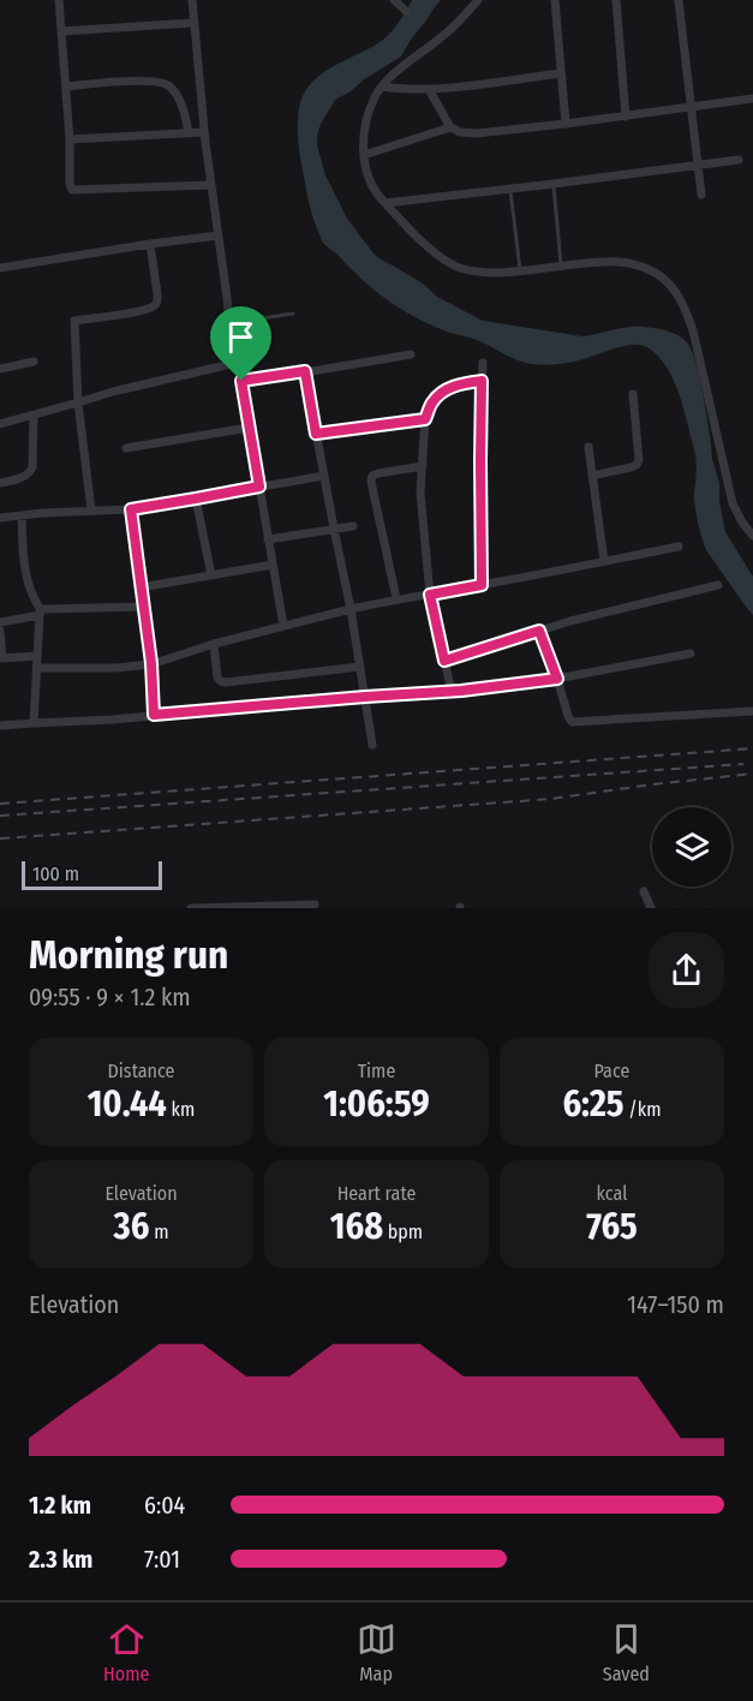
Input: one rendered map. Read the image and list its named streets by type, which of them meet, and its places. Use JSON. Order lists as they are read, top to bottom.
{
  "scale_bar": "100 m",
  "page": {
    "scale": "100 m",
    "heading": ["Morning run", "09:55 · 9 × 1.2 km"],
    "stats": [
      ["Distance", "10.44 km"],
      ["Time", "1:06:59"],
      ["Pace", "6:25 /km"],
      ["Elevation", "36 m"],
      ["Heart rate", "168 bpm"],
      ["kcal", "765"]
    ],
    "chart": ["Elevation", "147–150 m"],
    "list": [
      {
        "name": "1.2 km",
        "note": "6:04"
      },
      {
        "name": "2.3 km",
        "note": "7:01"
      }
    ],
    "tabs": ["Home", "Map", "Saved"]
  }
}
